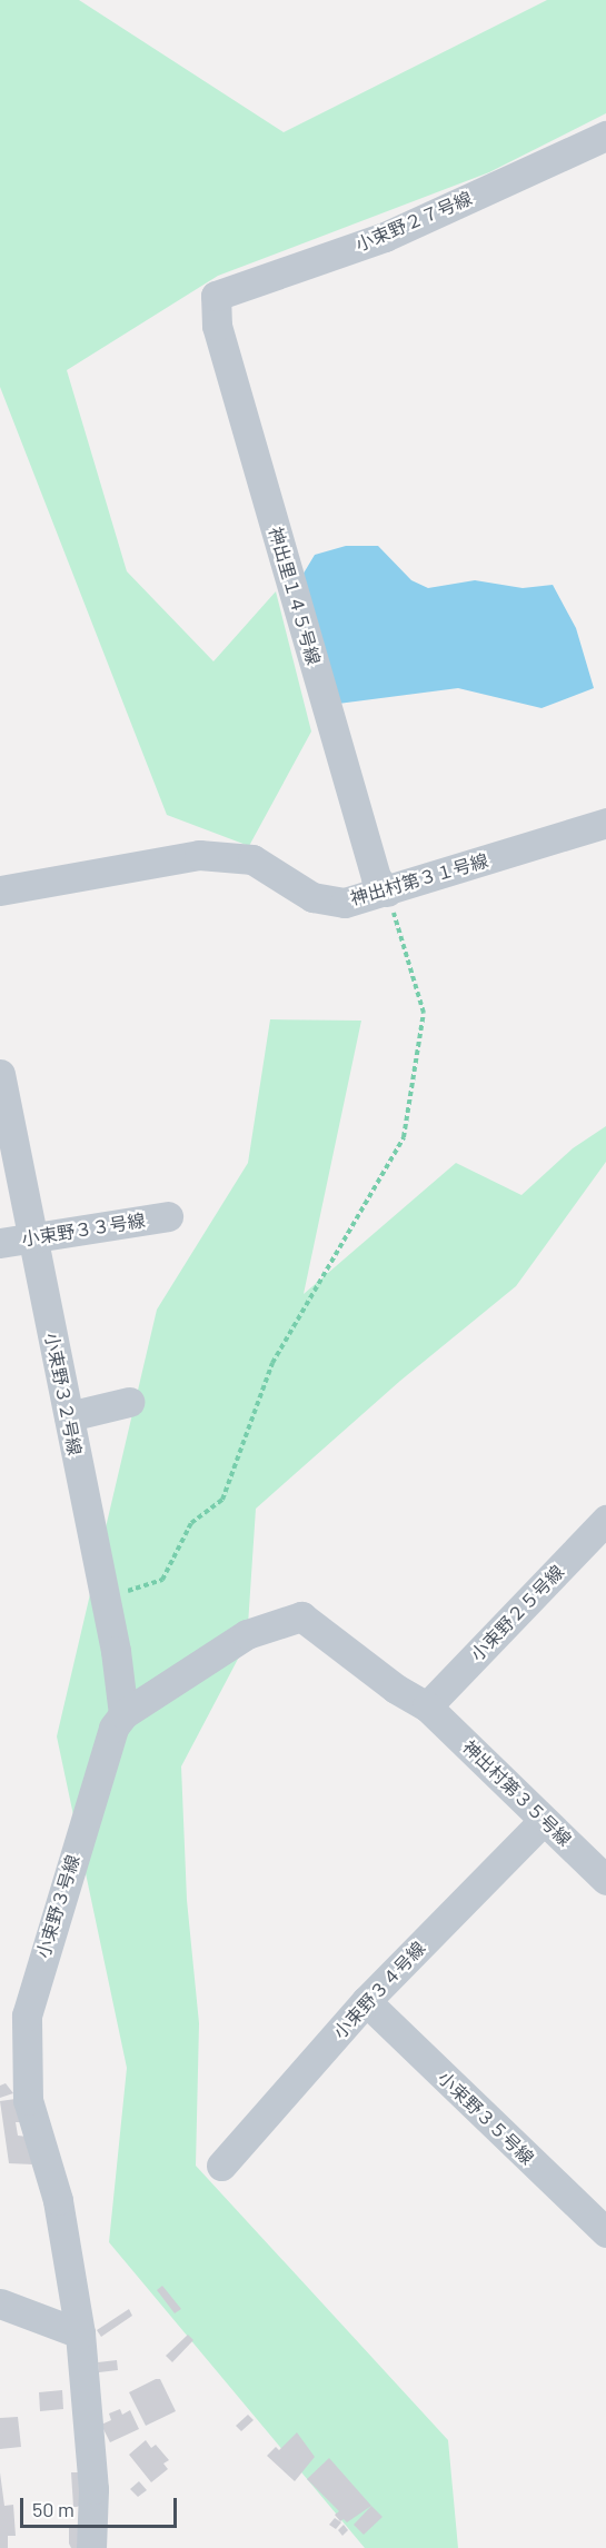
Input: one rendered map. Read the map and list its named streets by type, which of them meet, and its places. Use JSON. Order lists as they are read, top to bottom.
{
  "streets": {
    "street": [
      "小束野２７号線",
      "神出里１４５号線",
      "神出村第３１号線",
      "小束野３３号線",
      "小束野３２号線",
      "小束野２５号線",
      "神出村第３５号線",
      "小束野３号線",
      "小束野３４号線",
      "小束野３５号線"
    ]
  },
  "crossings": [
    ["小束野２７号線", "神出里１４５号線"],
    ["神出里１４５号線", "神出村第３１号線"],
    ["小束野３３号線", "小束野３２号線"],
    ["小束野３２号線", "小束野３号線"],
    ["小束野２５号線", "神出村第３５号線"],
    ["神出村第３５号線", "小束野３４号線"],
    ["小束野３４号線", "小束野３５号線"]
  ],
  "scale_bar": "50 m"
}
